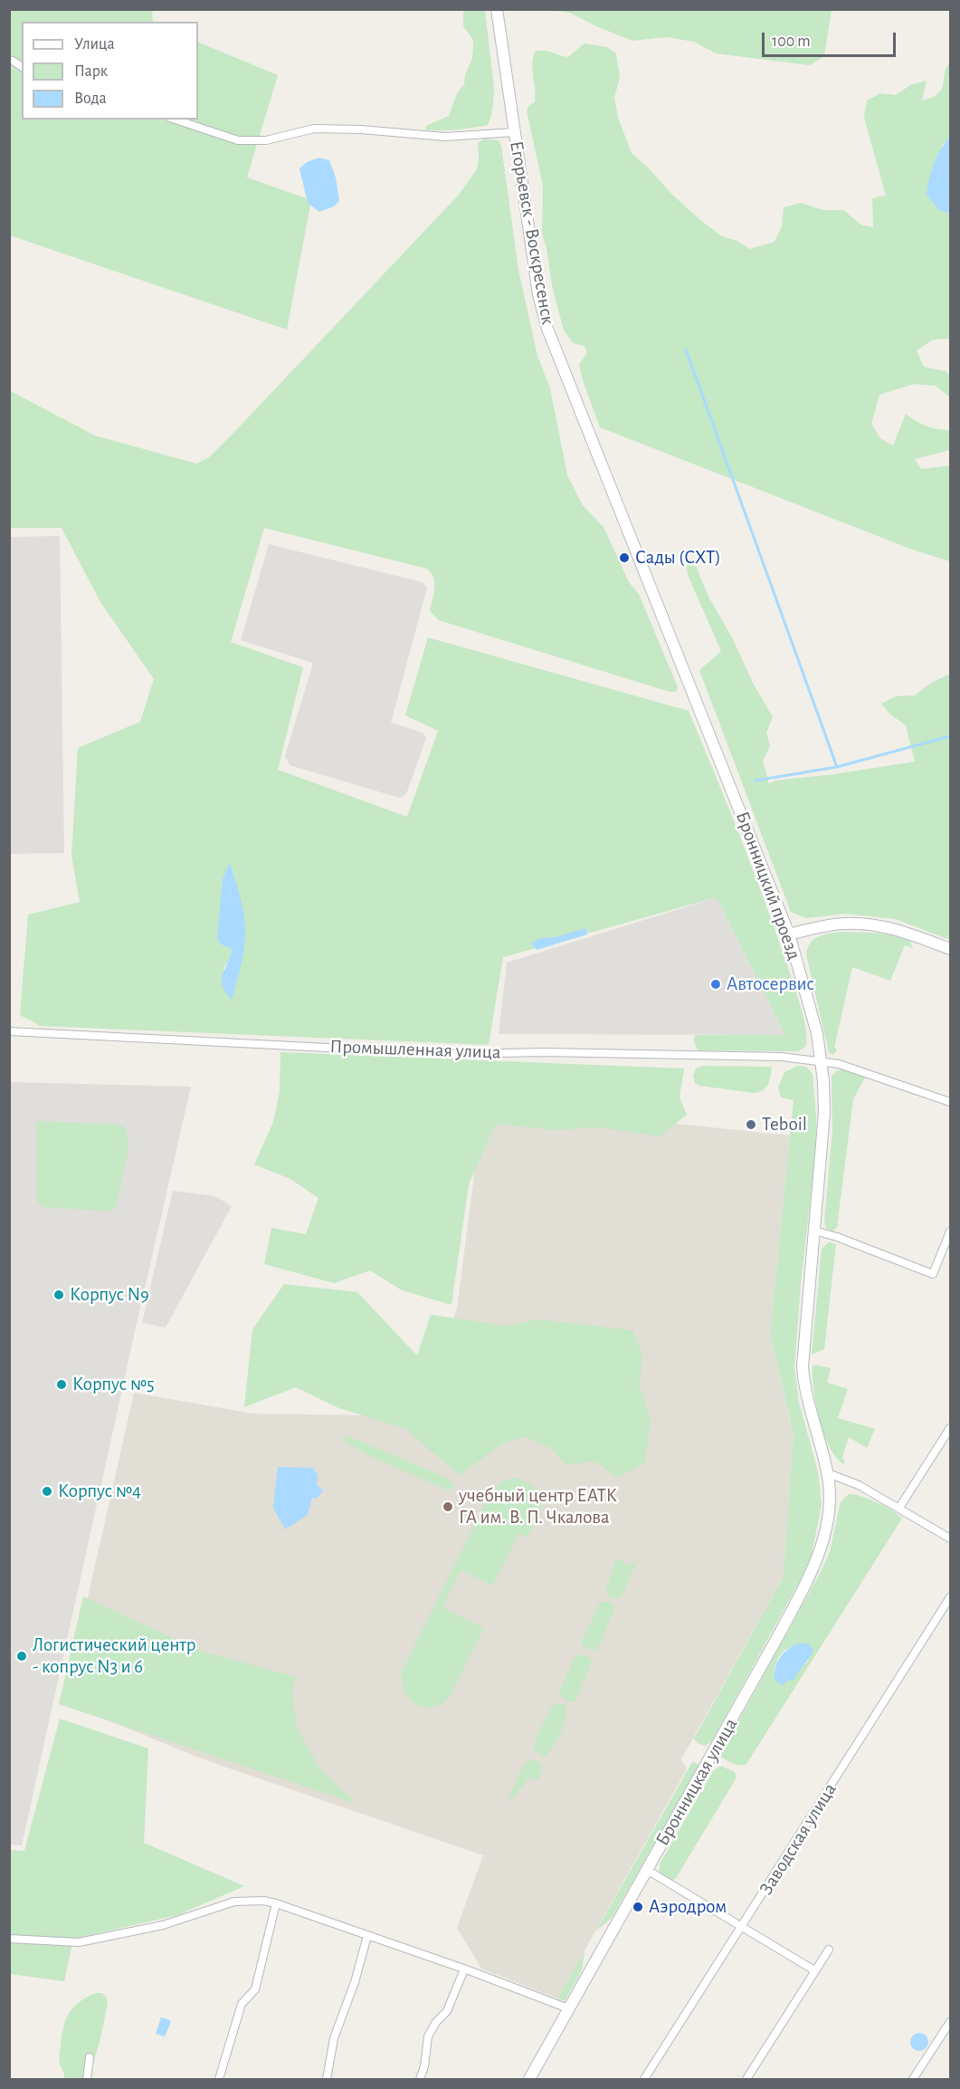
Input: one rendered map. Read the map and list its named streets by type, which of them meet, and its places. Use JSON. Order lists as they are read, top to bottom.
{
  "streets": {
    "main road": ["Егорьевск - Воскресенск", "Бронницкий проезд", "Бронницкая улица"],
    "street": ["Промышленная улица", "Заводская улица"]
  },
  "crossings": [
    ["Егорьевск - Воскресенск", "Бронницкий проезд"],
    ["Бронницкий проезд", "Промышленная улица"],
    ["Бронницкий проезд", "Бронницкая улица"]
  ],
  "places": [
    "Сады (СХТ)",
    "Автосервис",
    "Teboil",
    "Корпус N9",
    "Корпус №5",
    "Корпус №4",
    "учебный центр ЕАТК ГА им. В. П. Чкалова",
    "Логистический центр - копрус N3 и 6",
    "Аэродром"
  ],
  "legend": ["Улица", "Парк", "Вода"],
  "scale_bar": "100 m"
}
